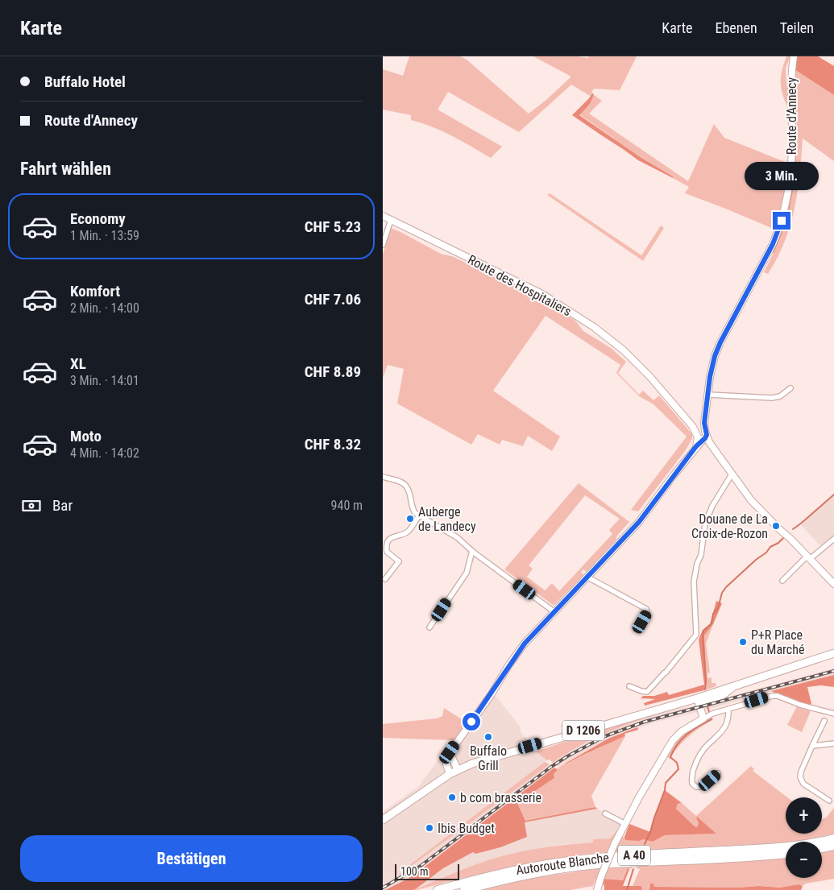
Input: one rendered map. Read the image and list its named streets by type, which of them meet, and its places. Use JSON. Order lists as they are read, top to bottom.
{
  "streets": {
    "highway": ["A 40", "Autoroute Blanche"],
    "main road": ["D 1206"],
    "street": ["Route d'Annecy", "Route des Hospitaliers"]
  },
  "crossings": [
    ["Route d'Annecy", "Route des Hospitaliers"]
  ],
  "places": [
    "Auberge de Landecy",
    "Douane de La Croix-de-Rozon",
    "P+R Place du Marché",
    "Buffalo Grill",
    "b com brasserie",
    "Ibis Budget"
  ],
  "scale_bar": "100 m",
  "page": {
    "header": "Karte",
    "nav": ["Karte", "Ebenen", "Teilen"],
    "banner": ["Buffalo Hotel", "Route d'Annecy"],
    "heading": "Fahrt wählen",
    "bubble": "3 Min.",
    "list": [
      {
        "name": "Economy",
        "note": "1 Min. · 13:59",
        "value": "CHF 5.23"
      },
      {
        "name": "Komfort",
        "note": "2 Min. · 14:00",
        "value": "CHF 7.06"
      },
      {
        "name": "XL",
        "note": "3 Min. · 14:01",
        "value": "CHF 8.89"
      },
      {
        "name": "Moto",
        "note": "4 Min. · 14:02",
        "value": "CHF 8.32"
      }
    ],
    "pay": ["Bar", "940 m"],
    "map_buttons": ["+", "−"],
    "buttons": "Bestätigen",
    "scale": "100 m"
  }
}
